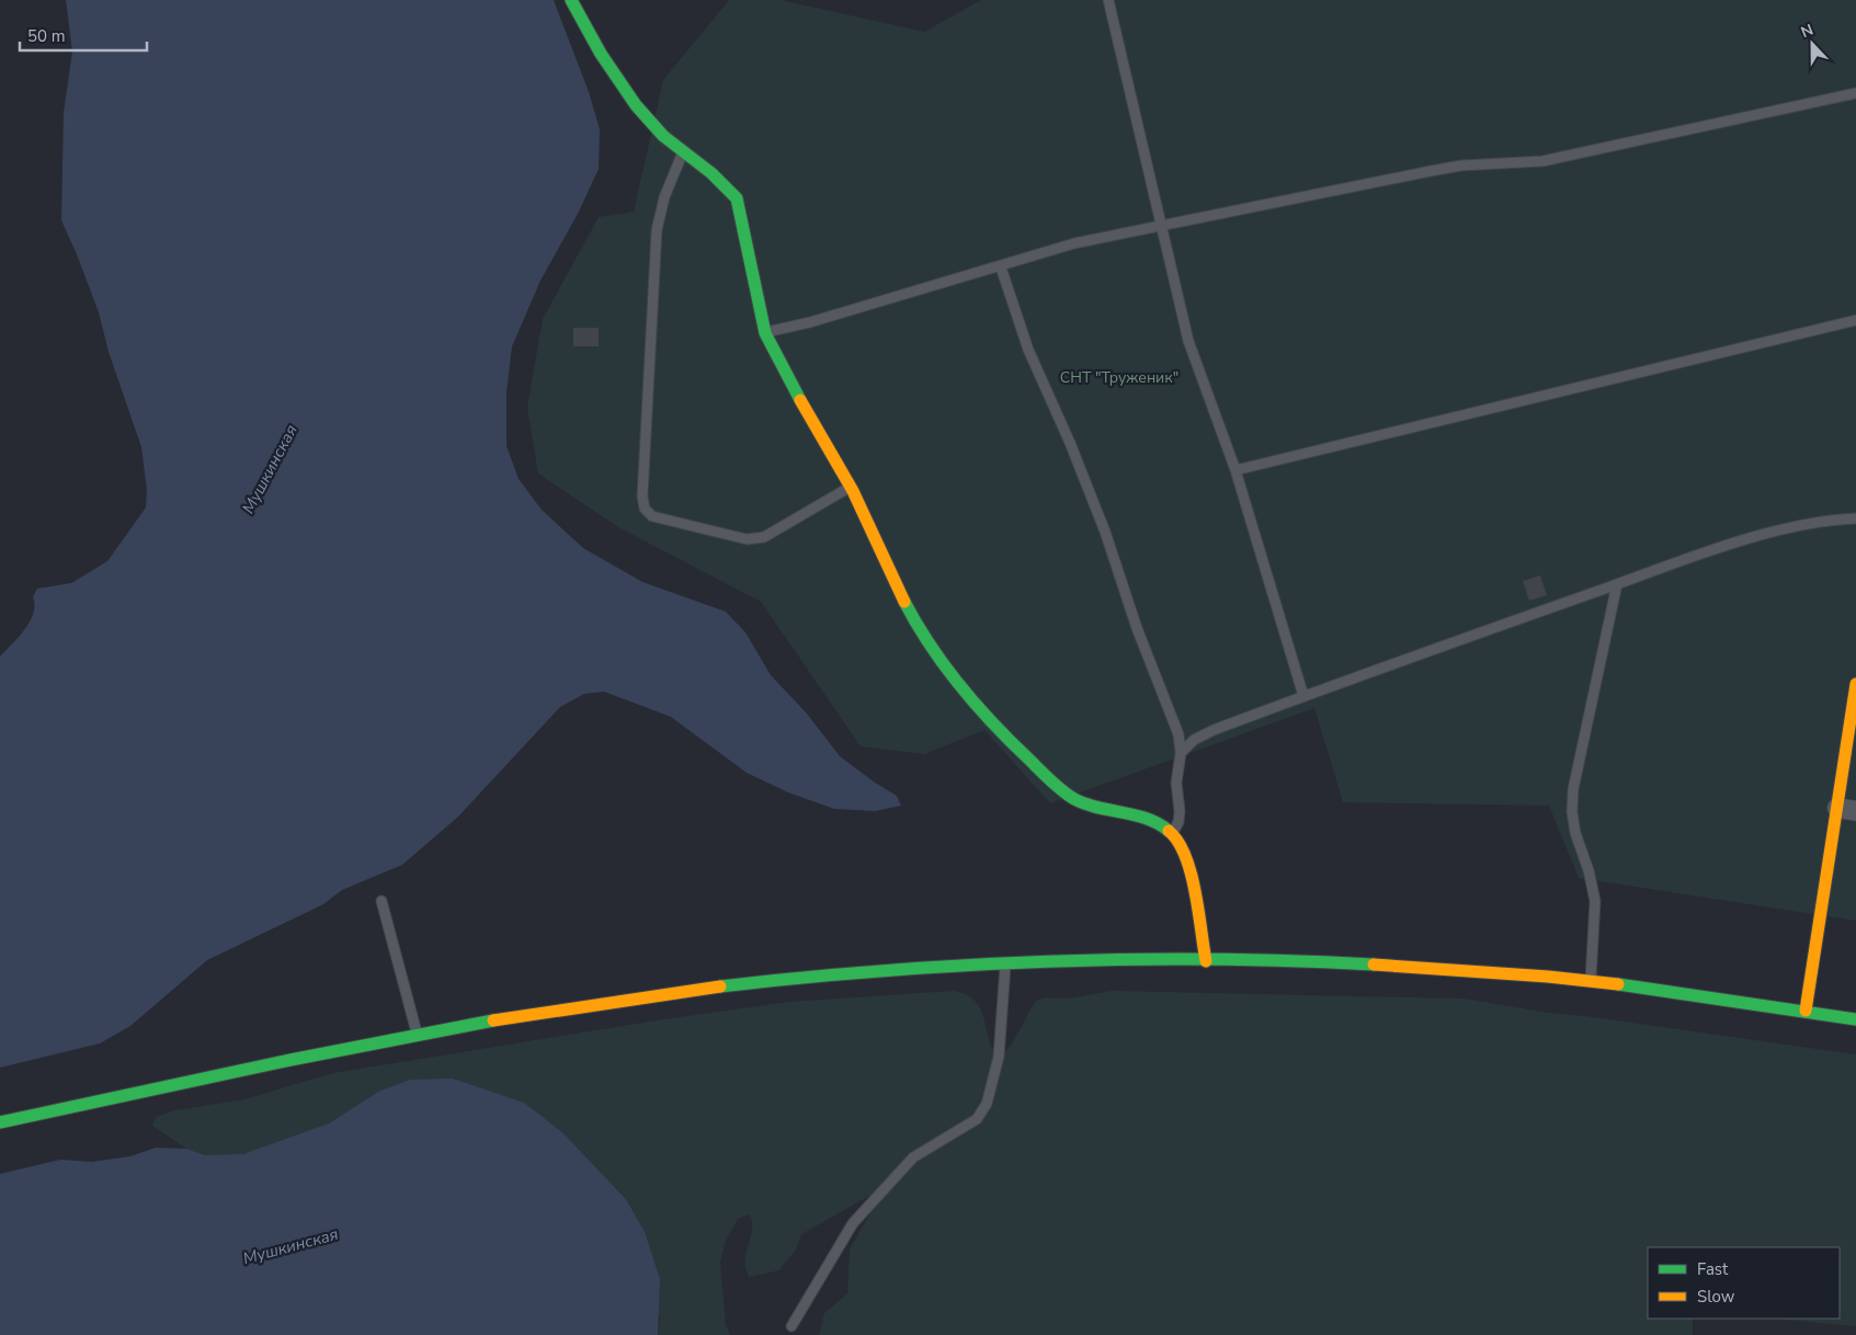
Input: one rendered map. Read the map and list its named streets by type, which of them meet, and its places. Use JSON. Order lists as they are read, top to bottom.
{
  "water": ["Мушкинская"],
  "parks": ["СНТ \"Труженик\""],
  "legend": ["Fast", "Slow"],
  "scale_bar": "50 m",
  "north": "top"
}
